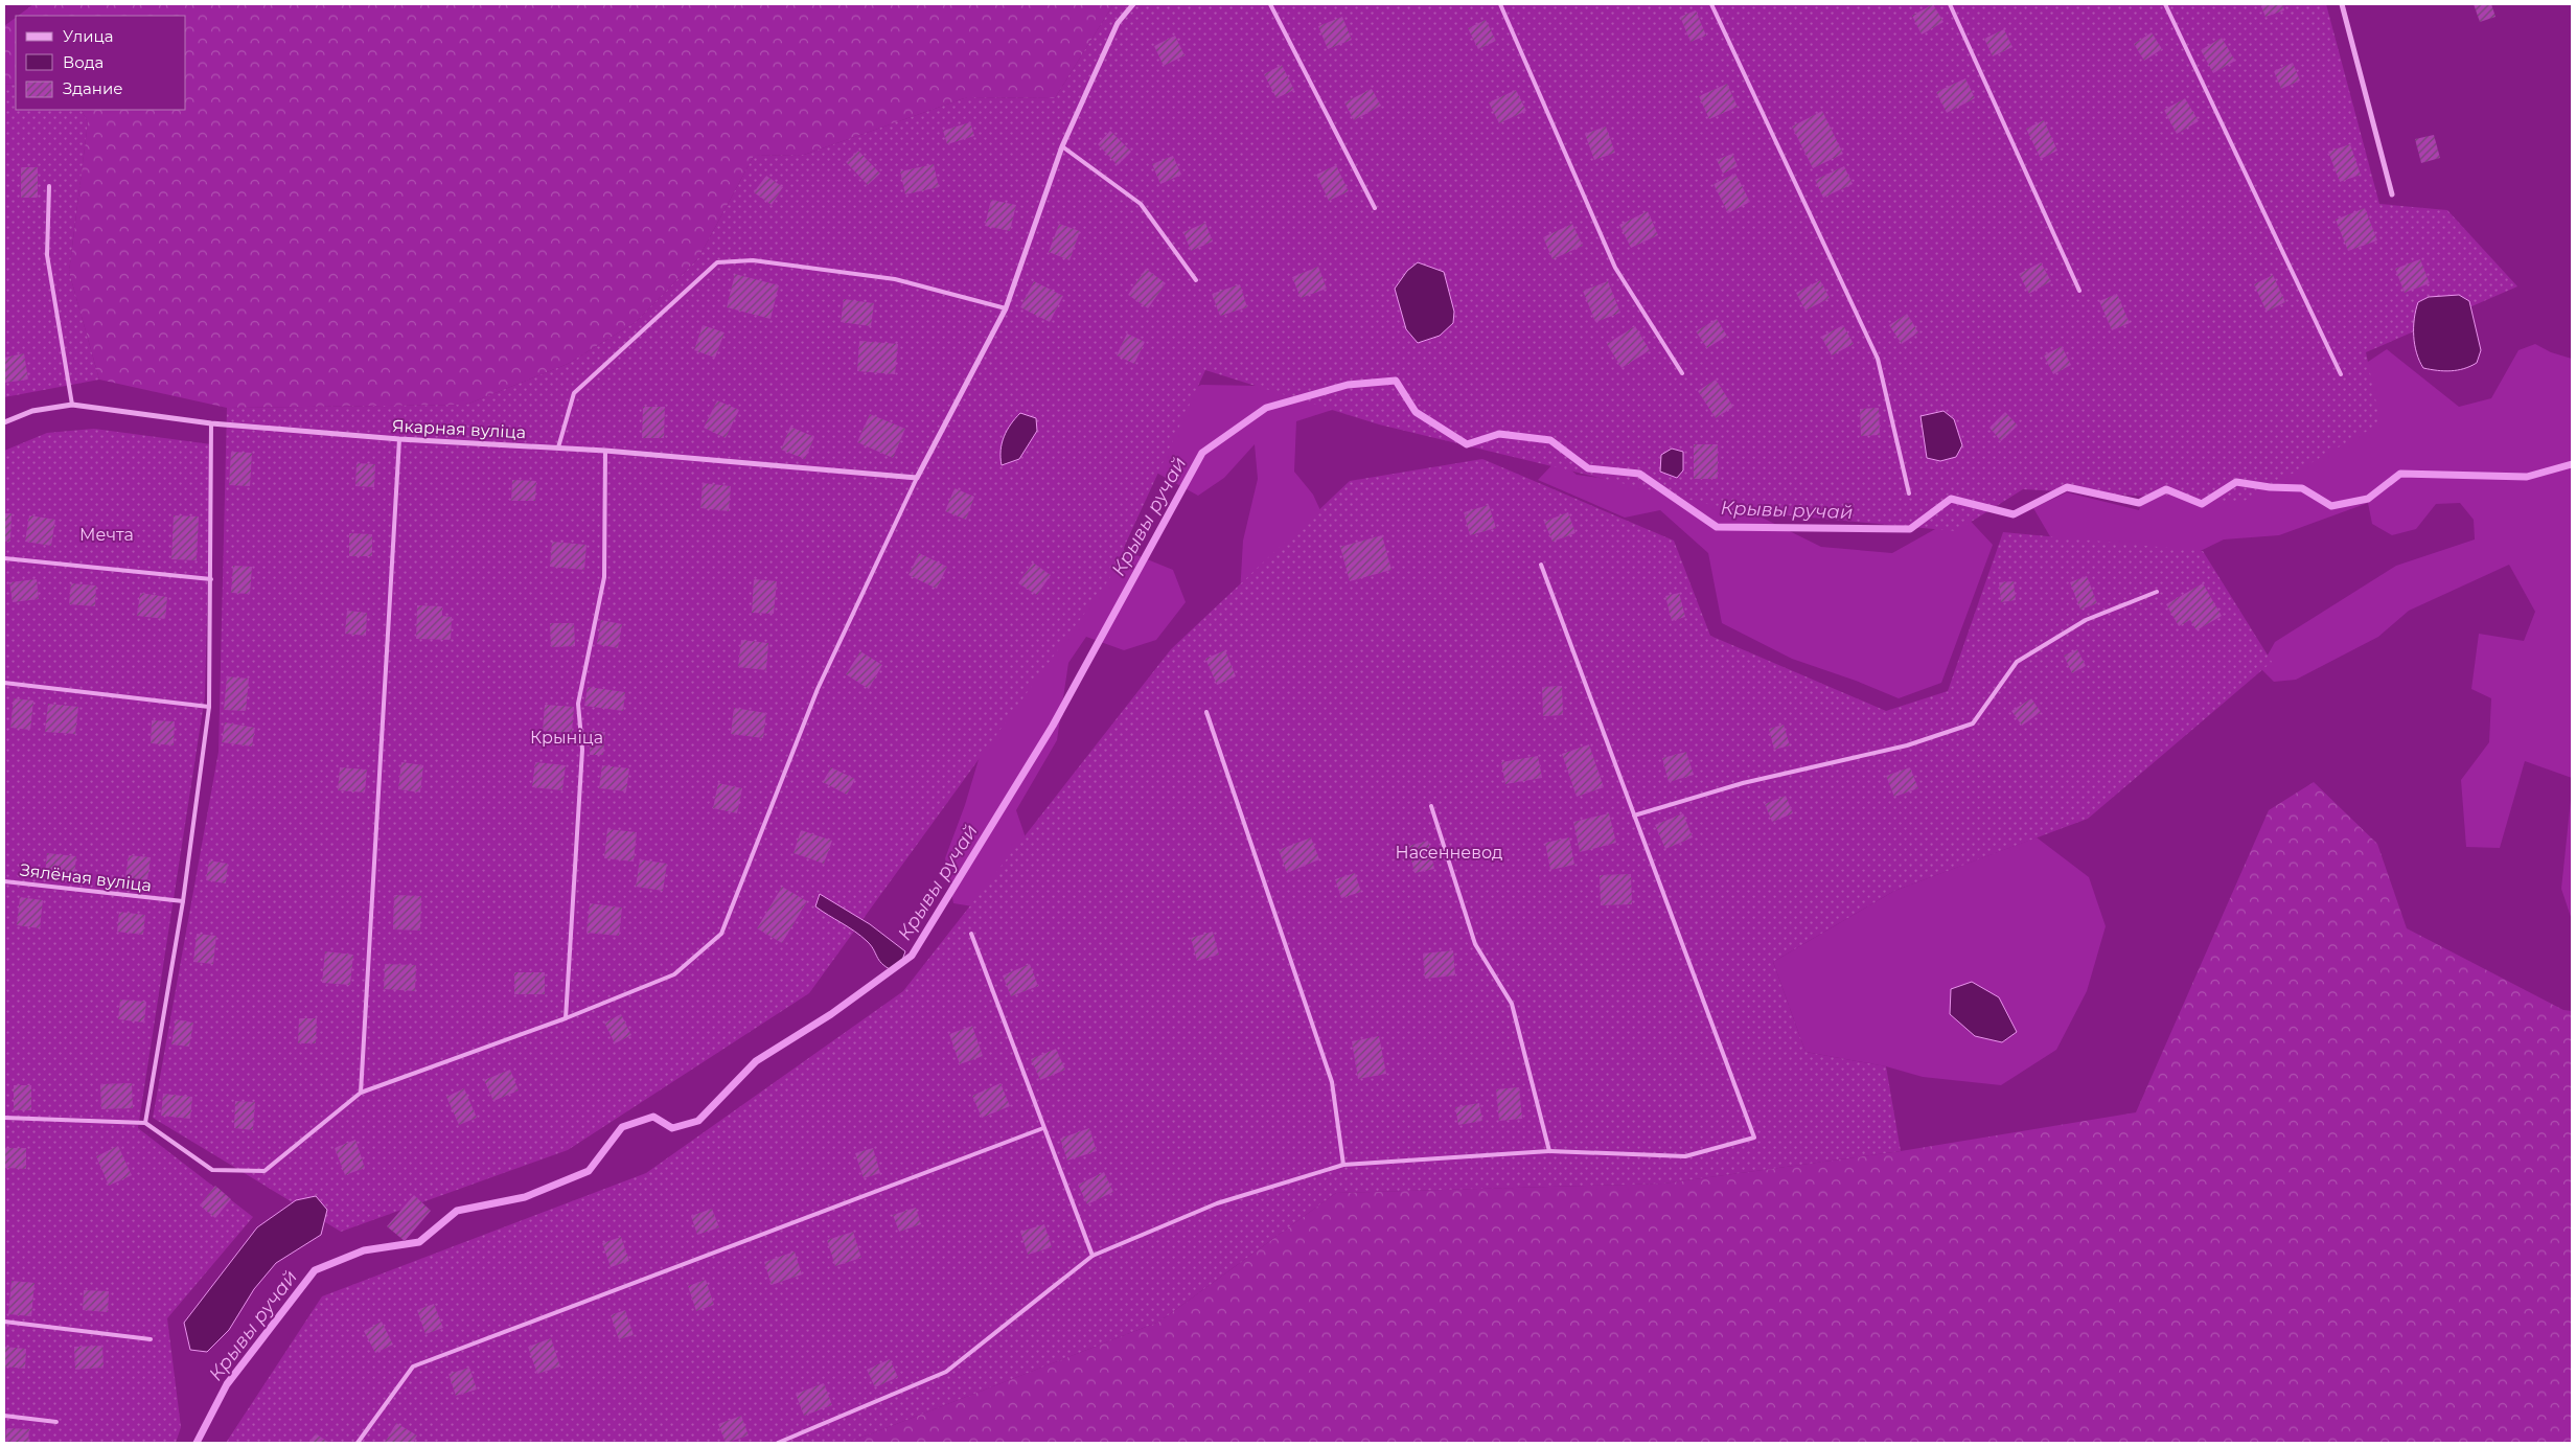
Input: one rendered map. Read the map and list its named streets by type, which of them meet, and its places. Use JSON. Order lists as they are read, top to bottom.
{
  "streets": {
    "street": ["Якарная вуліца"],
    "lane": ["Зялёная вуліца"]
  },
  "water": ["Крывы ручай"],
  "parks": ["Мечта", "Крыніца", "Насенневод"],
  "legend": ["Улица", "Вода", "Здание"]
}
